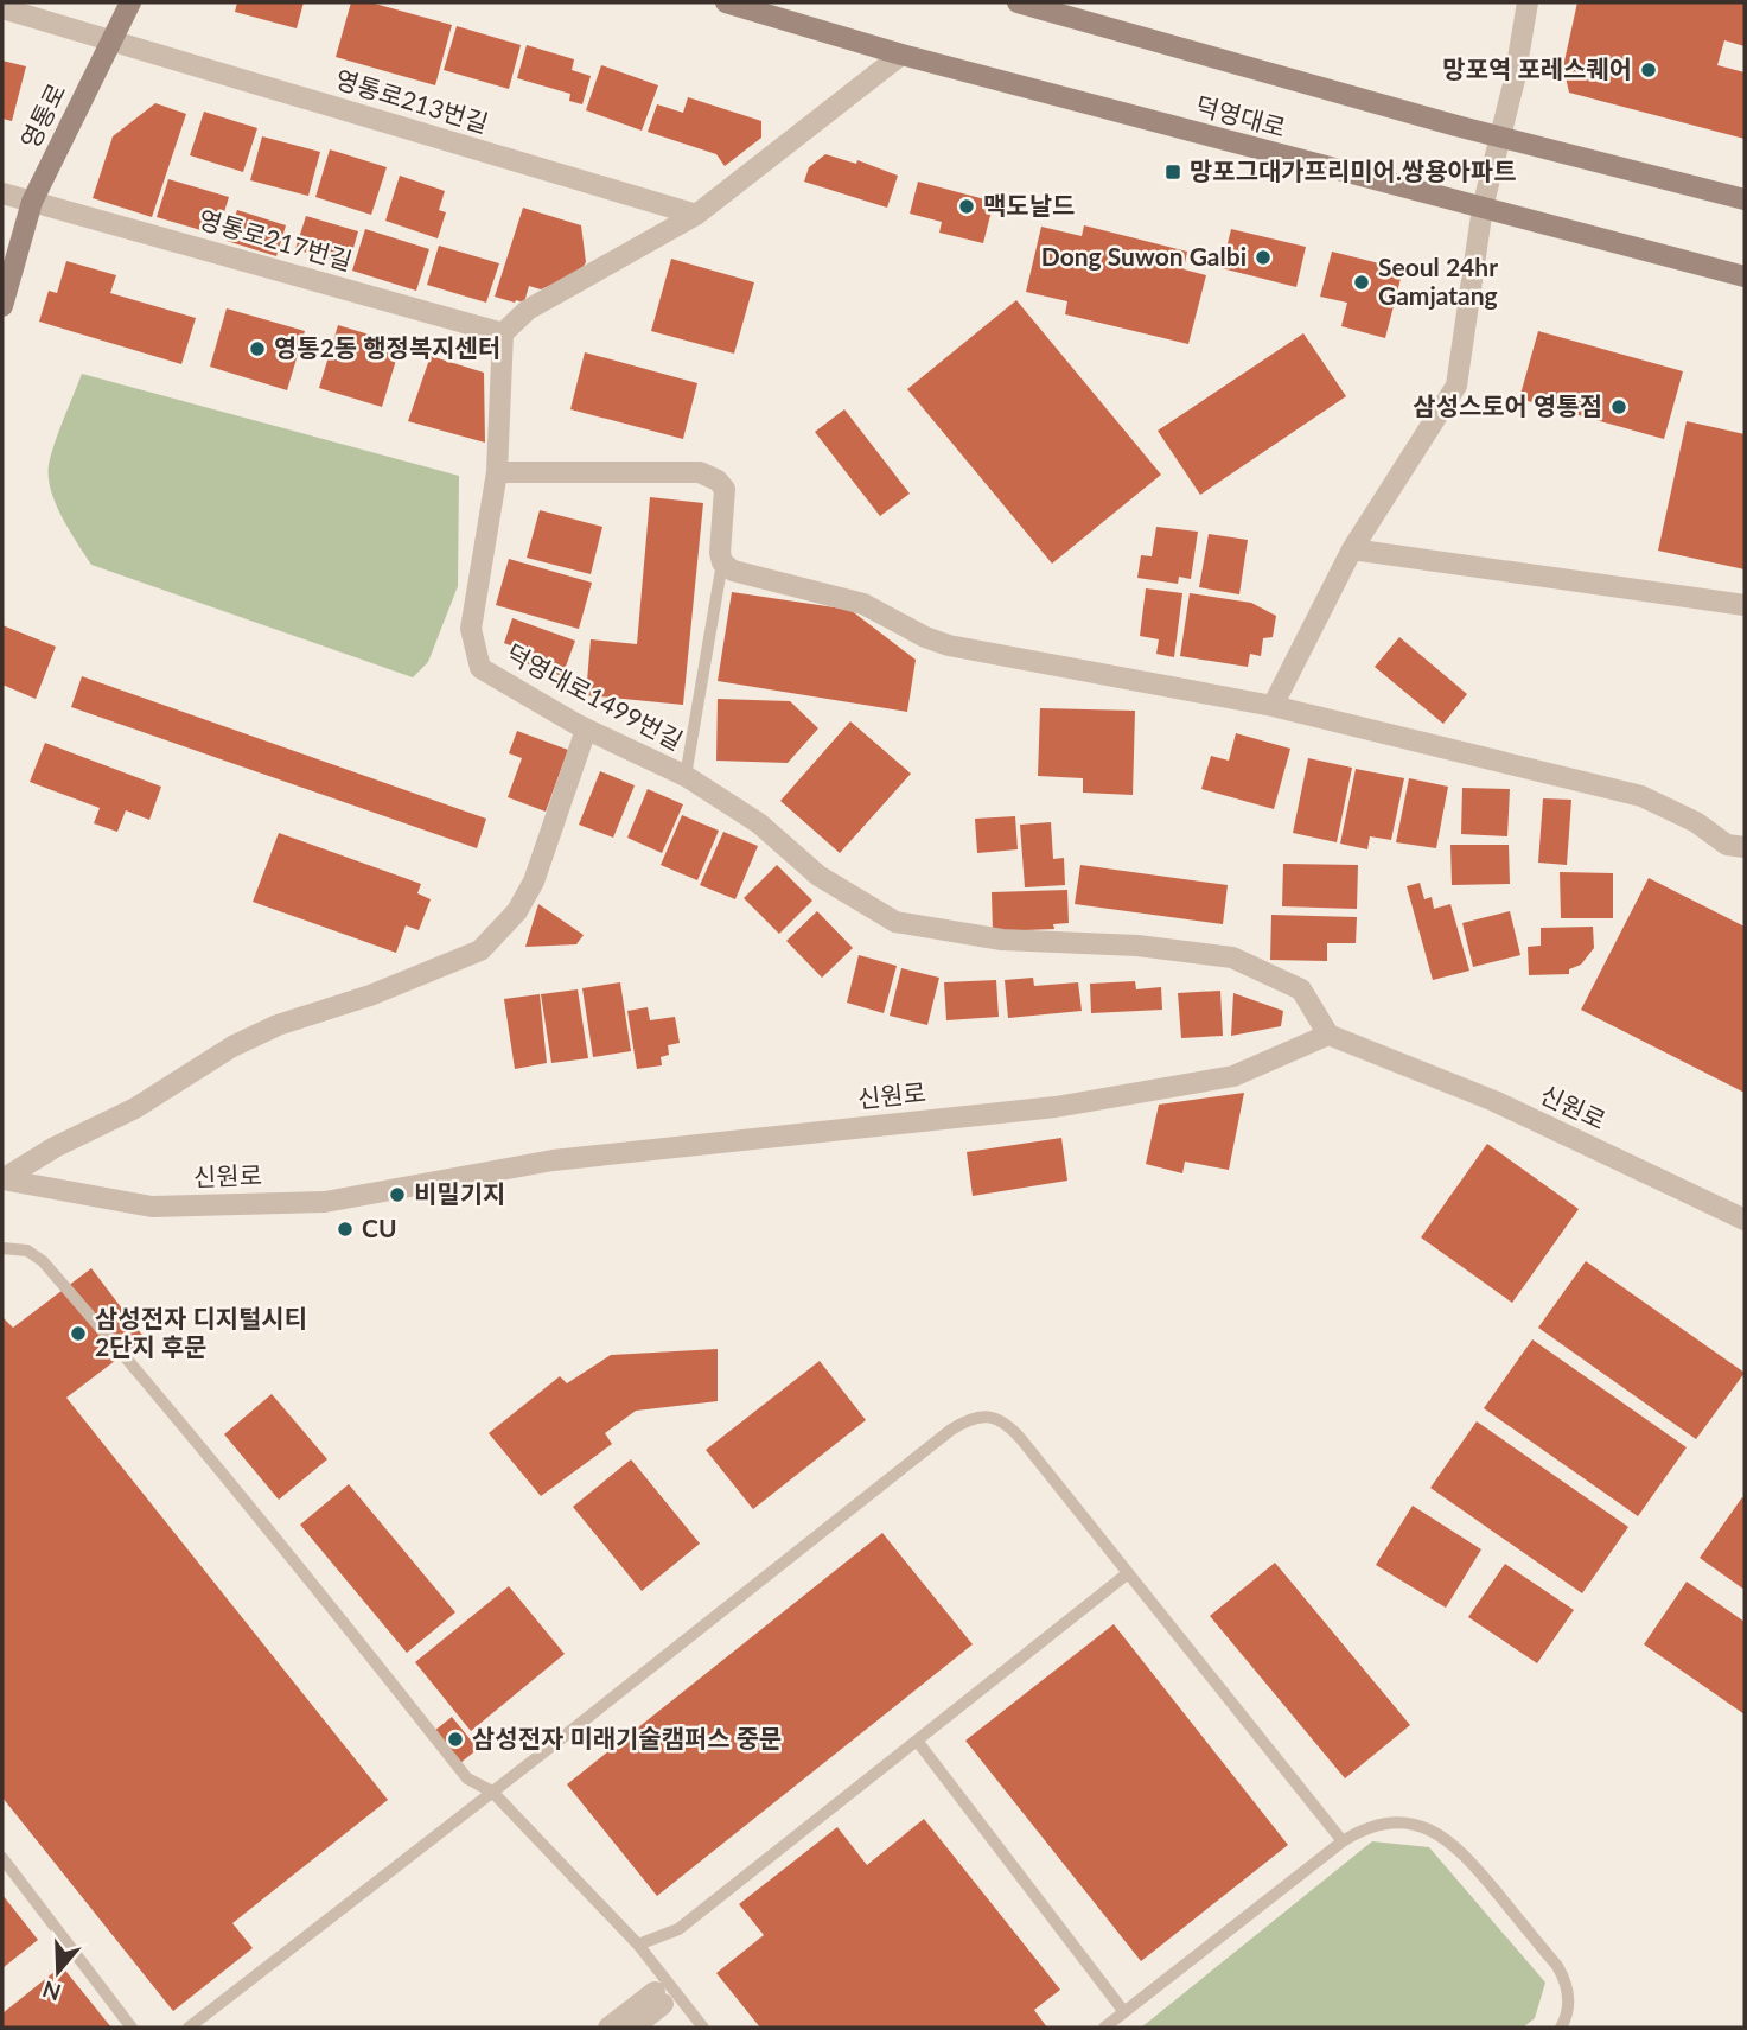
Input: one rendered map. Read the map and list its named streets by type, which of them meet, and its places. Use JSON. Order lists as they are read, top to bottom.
{
  "streets": {
    "street": [
      "영통로213번길",
      "영통로",
      "덕영대로",
      "영통로217번길",
      "덕영대로1499번길",
      "신원로"
    ]
  },
  "crossings": [
    ["영통로213번길", "영통로"],
    ["영통로", "영통로217번길"],
    ["영통로217번길", "덕영대로1499번길"],
    ["덕영대로1499번길", "신원로"]
  ],
  "places": {
    "other": [
      "망포역 포레스퀘어",
      "맥도날드",
      "Dong Suwon Galbi",
      "Seoul 24hr Gamjatang",
      "영통2동 행정복지센터",
      "삼성스토어 영통점",
      "비밀기지",
      "CU",
      "삼성전자 디지털시티 2단지 후문",
      "삼성전자 미래기술캠퍼스 중문"
    ],
    "transit": ["망포그대가프리미어.쌍용아파트"]
  },
  "north": "bottom"
}
